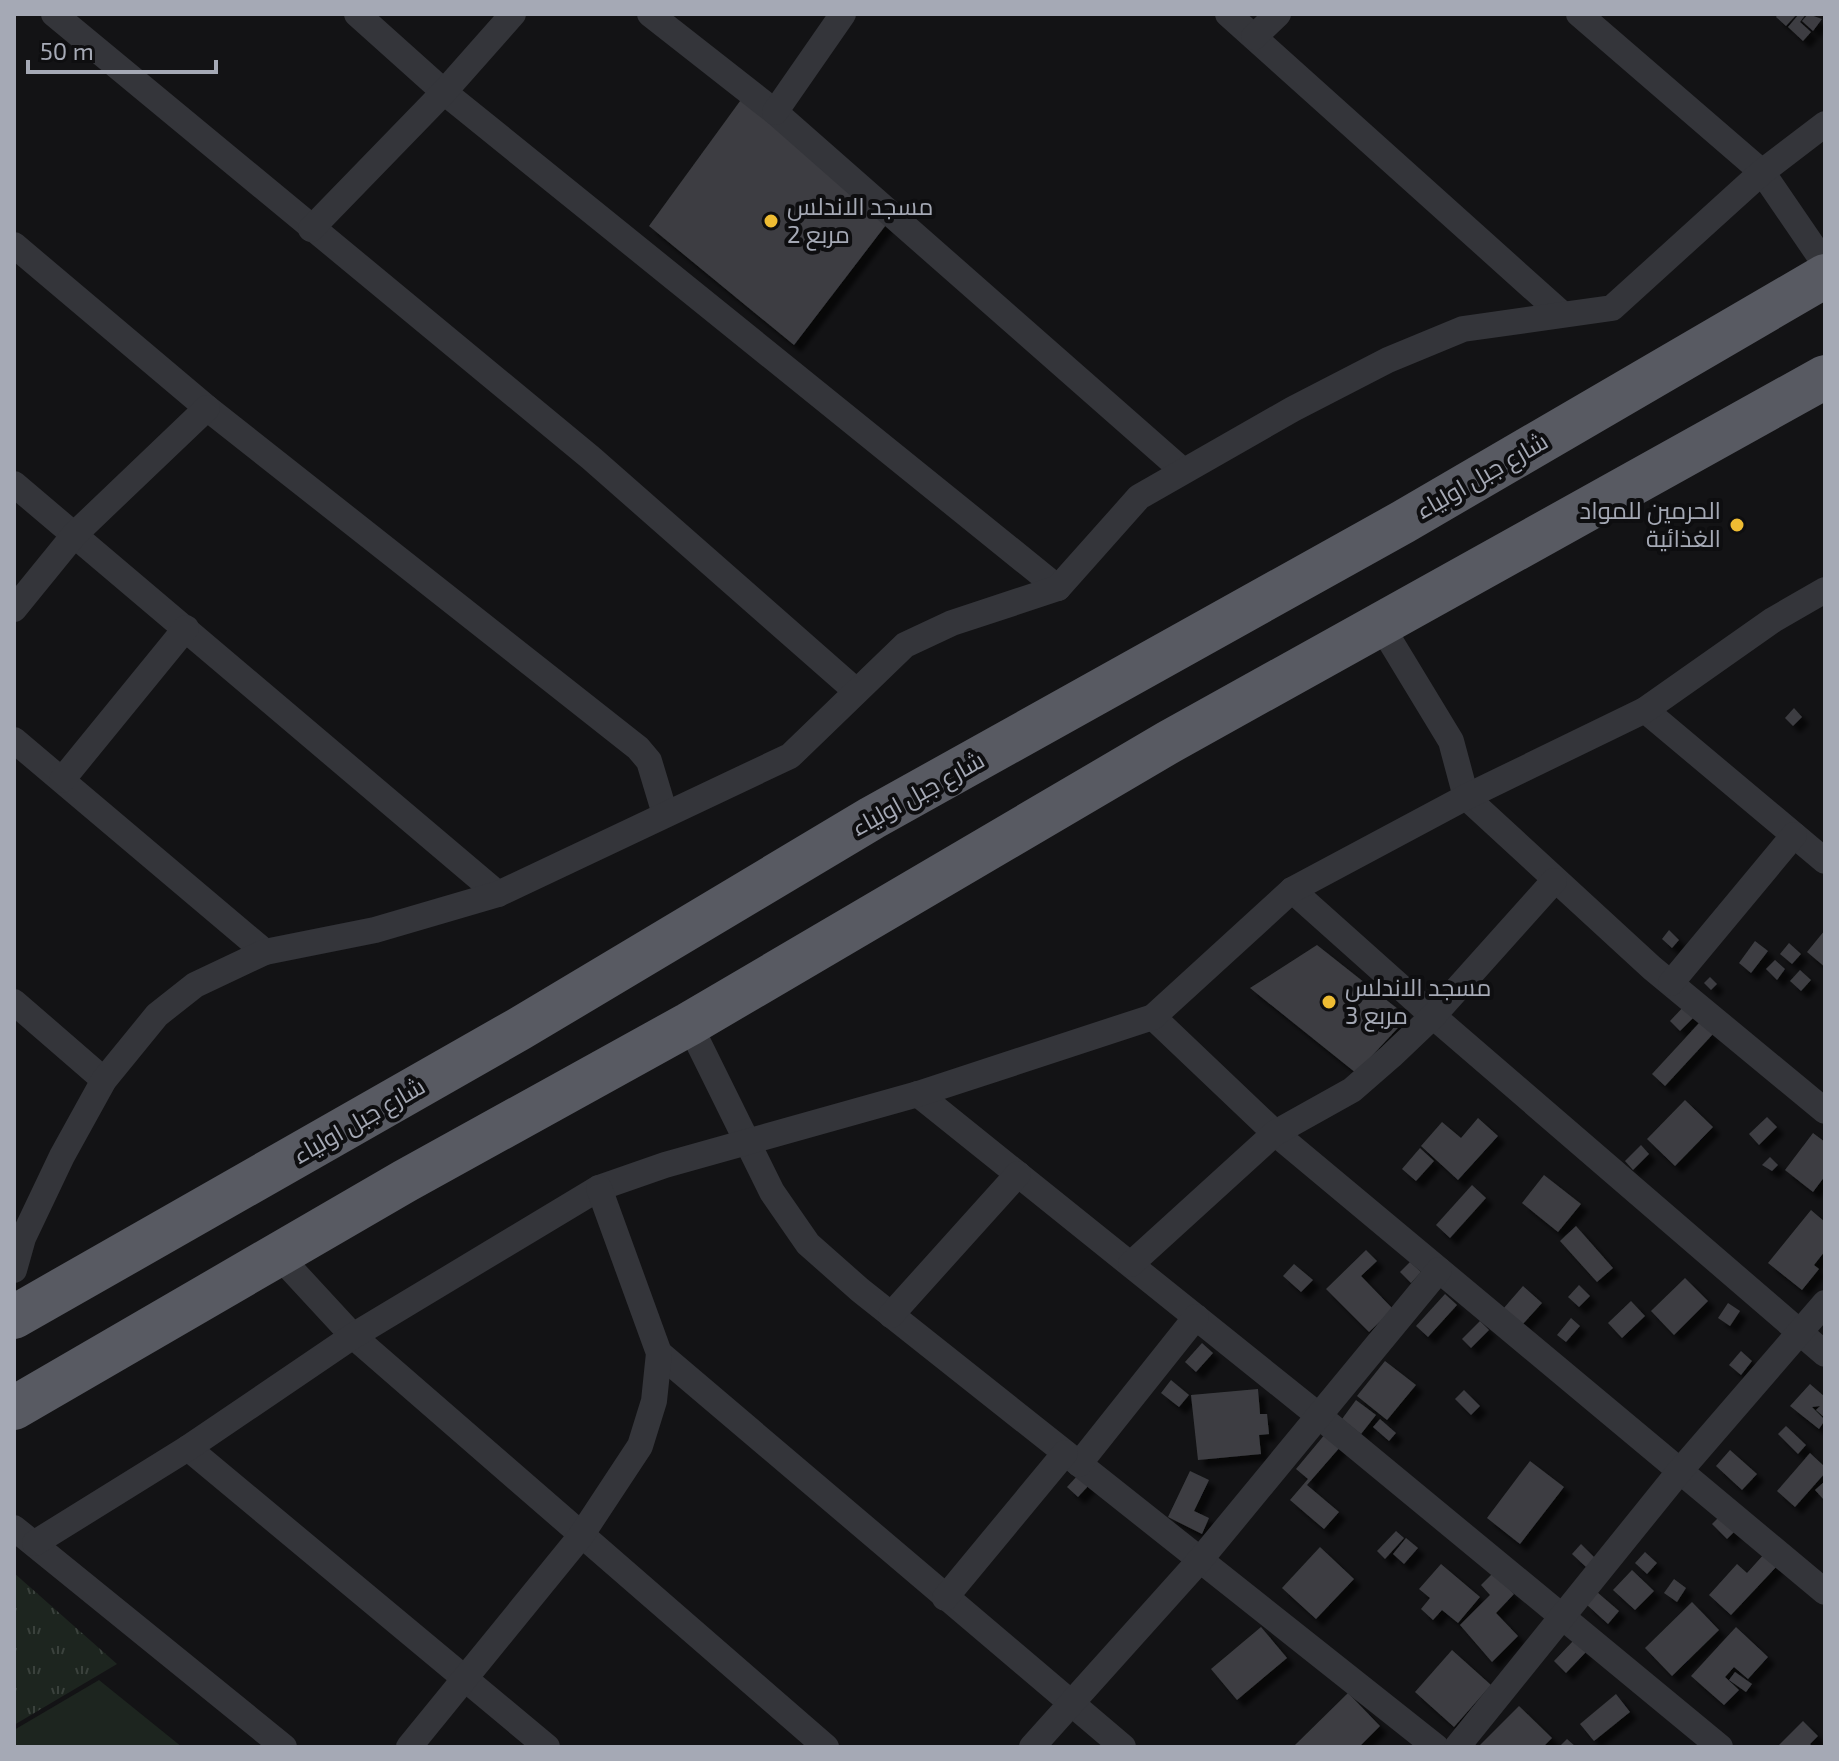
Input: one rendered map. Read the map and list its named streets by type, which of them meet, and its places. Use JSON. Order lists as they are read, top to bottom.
{
  "streets": {
    "highway": ["شارع جبل اولياء"]
  },
  "places": ["مسجد الاندلس مربع 2", "الحرمين للمواد الغذائية", "مسجد الاندلس مربع 3"],
  "scale_bar": "50 m"
}
